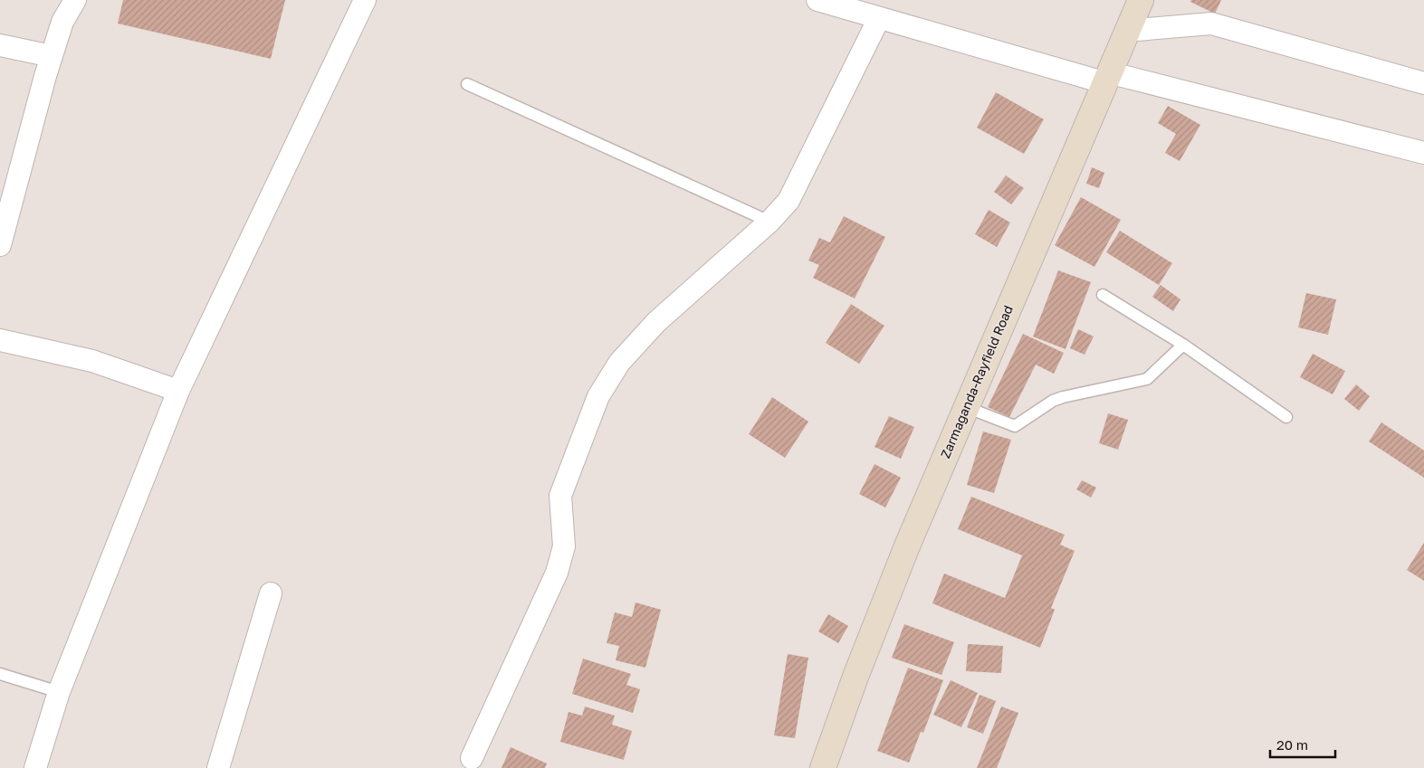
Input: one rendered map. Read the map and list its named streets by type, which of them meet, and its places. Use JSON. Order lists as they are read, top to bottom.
{
  "streets": {
    "street": ["Zarmaganda-Rayfield Road"]
  },
  "scale_bar": "20 m"
}
